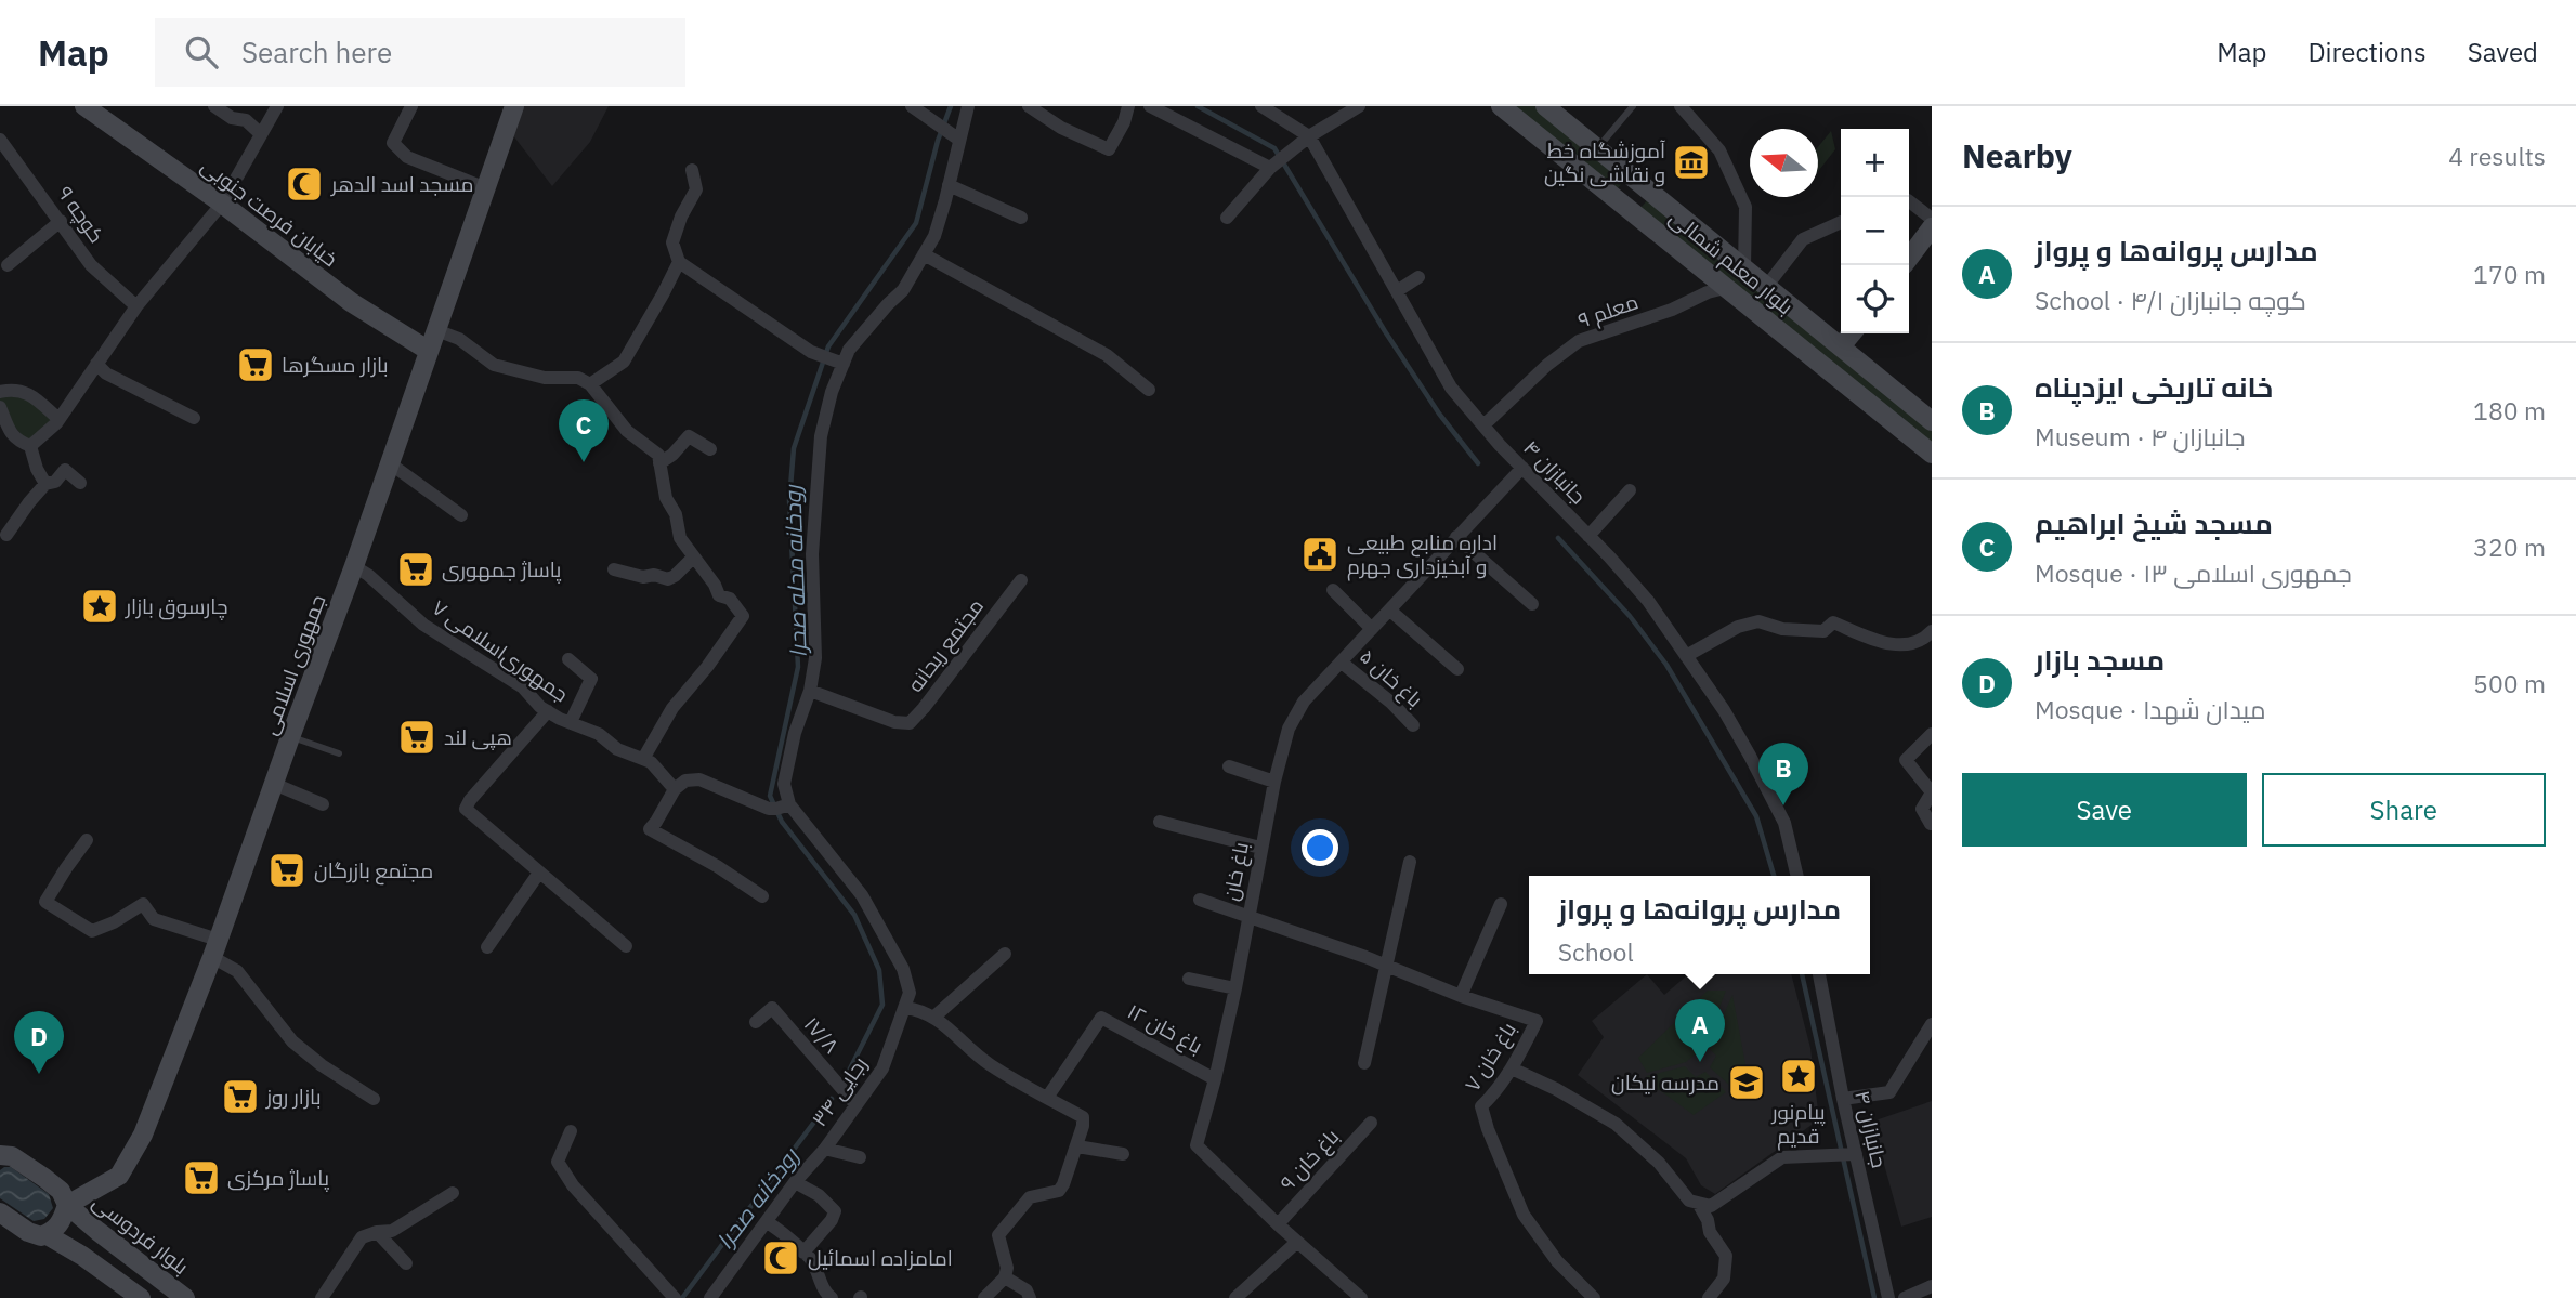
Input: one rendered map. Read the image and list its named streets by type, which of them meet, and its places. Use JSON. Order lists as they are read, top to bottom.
{
  "streets": {
    "street": [
      "خیابان فرصت جنوبی",
      "کوچه ۹",
      "بلوار معلم شمالی",
      "معلم ۹",
      "جانبازان ۴",
      "مجتمع ریحانه",
      "جمهوری‌اسلامی ۷",
      "جمهوری اسلامی",
      "باغ خان ۵",
      "باغ خان",
      "باغ خان ۱۲",
      "۱۷/۸",
      "باغ خان ۷",
      "رجایی ۳۴",
      "باغ خان ۹",
      "بلوار فردوسی"
    ]
  },
  "crossings": [
    ["خیابان فرصت جنوبی", "جمهوری اسلامی"],
    ["بلوار معلم شمالی", "معلم ۹"],
    ["معلم ۹", "جانبازان ۴"],
    ["جانبازان ۴", "باغ خان"],
    ["جمهوری‌اسلامی ۷", "جمهوری اسلامی"],
    ["جمهوری اسلامی", "بلوار فردوسی"],
    ["باغ خان ۵", "باغ خان"],
    ["باغ خان", "باغ خان ۱۲"],
    ["باغ خان", "باغ خان ۷"],
    ["باغ خان", "باغ خان ۹"],
    ["۱۷/۸", "رجایی ۳۴"]
  ],
  "water": ["رودخانه محله صحرا", "رودخانه صحرا"],
  "places": {
    "museum": ["آموزشگاه خط و نقاشی نگین"],
    "mosque": ["مسجد اسد الدهر", "امامزاده اسمائیل"],
    "supermarket": [
      "بازار مسگرها",
      "پاساژ جمهوری",
      "هپی لند",
      "مجتمع بازرگان",
      "بازار روز",
      "پاساژ مرکزی"
    ],
    "public building": ["اداره منابع طبیعی و آبخیزداری جهرم"],
    "place": ["چارسوق بازار", "پیام‌نور قدیم"],
    "school or university": ["مدرسه نیکان"]
  },
  "north": "left",
  "page": {
    "header": "Map",
    "search": "Search here",
    "nav": ["Map", "Directions", "Saved"],
    "heading": ["Nearby", "4 results"],
    "map_buttons": ["+", "−"],
    "list": [
      {
        "mark": "A",
        "name": "مدارس پروانه‌ها و پرواز",
        "note": "School · کوچه جانبازان ۴/۱",
        "value": "170 m"
      },
      {
        "mark": "B",
        "name": "خانه تاریخی ایزدپناه",
        "note": "Museum · جانبازان ۴",
        "value": "180 m"
      },
      {
        "mark": "C",
        "name": "مسجد شیخ ابراهیم",
        "note": "Mosque · جمهوری اسلامی ۱۳",
        "value": "320 m"
      },
      {
        "mark": "D",
        "name": "مسجد بازار",
        "note": "Mosque · میدان شهدا",
        "value": "500 m"
      }
    ],
    "pins": [
      "C",
      "B",
      "A",
      "D"
    ],
    "buttons": ["Save", "Share"],
    "popup": ["مدارس پروانه‌ها و پرواز", "School"]
  }
}
